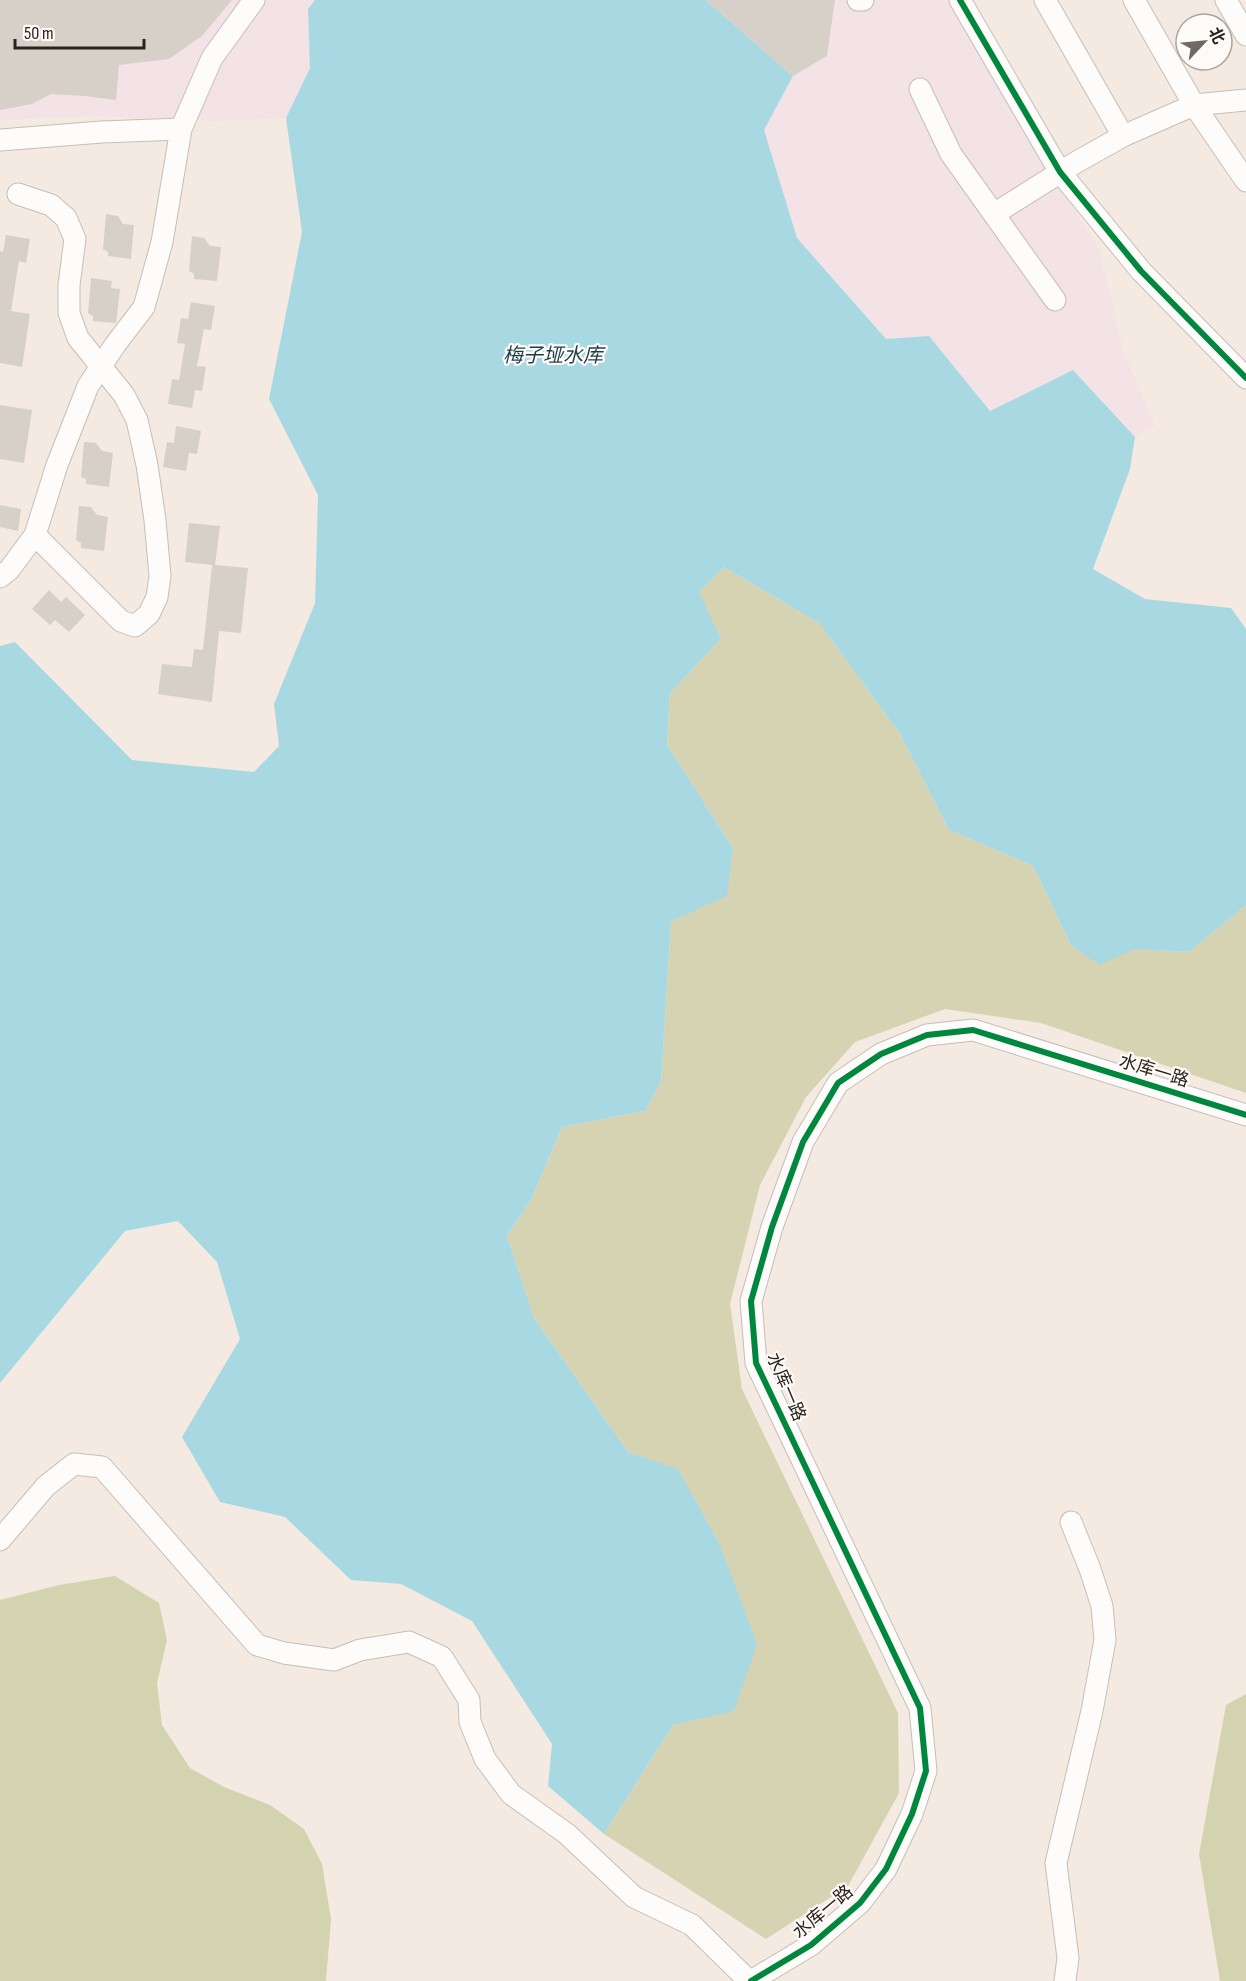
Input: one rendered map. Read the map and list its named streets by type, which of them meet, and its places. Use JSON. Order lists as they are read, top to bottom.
{
  "streets": {
    "street": ["水库一路"]
  },
  "water": ["梅子垭水库"],
  "scale_bar": "50 m",
  "north": "top right"
}
